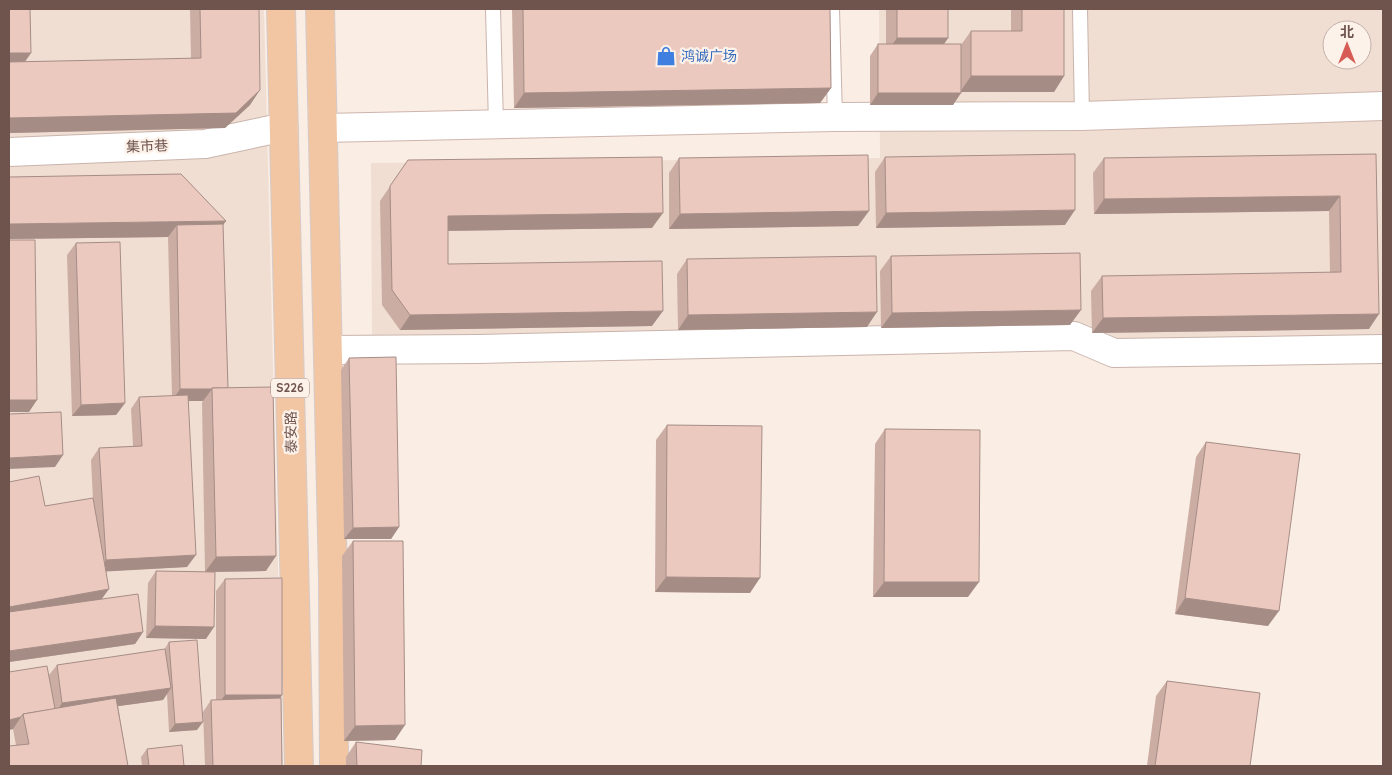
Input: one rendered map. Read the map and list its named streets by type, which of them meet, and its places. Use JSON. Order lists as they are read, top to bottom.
{
  "streets": {
    "main road": ["S226", "泰安路"],
    "street": ["集市巷"]
  },
  "crossings": [
    ["集市巷", "泰安路"]
  ],
  "places": {
    "shop": ["鸿诚广场"]
  },
  "north": "top"
}
